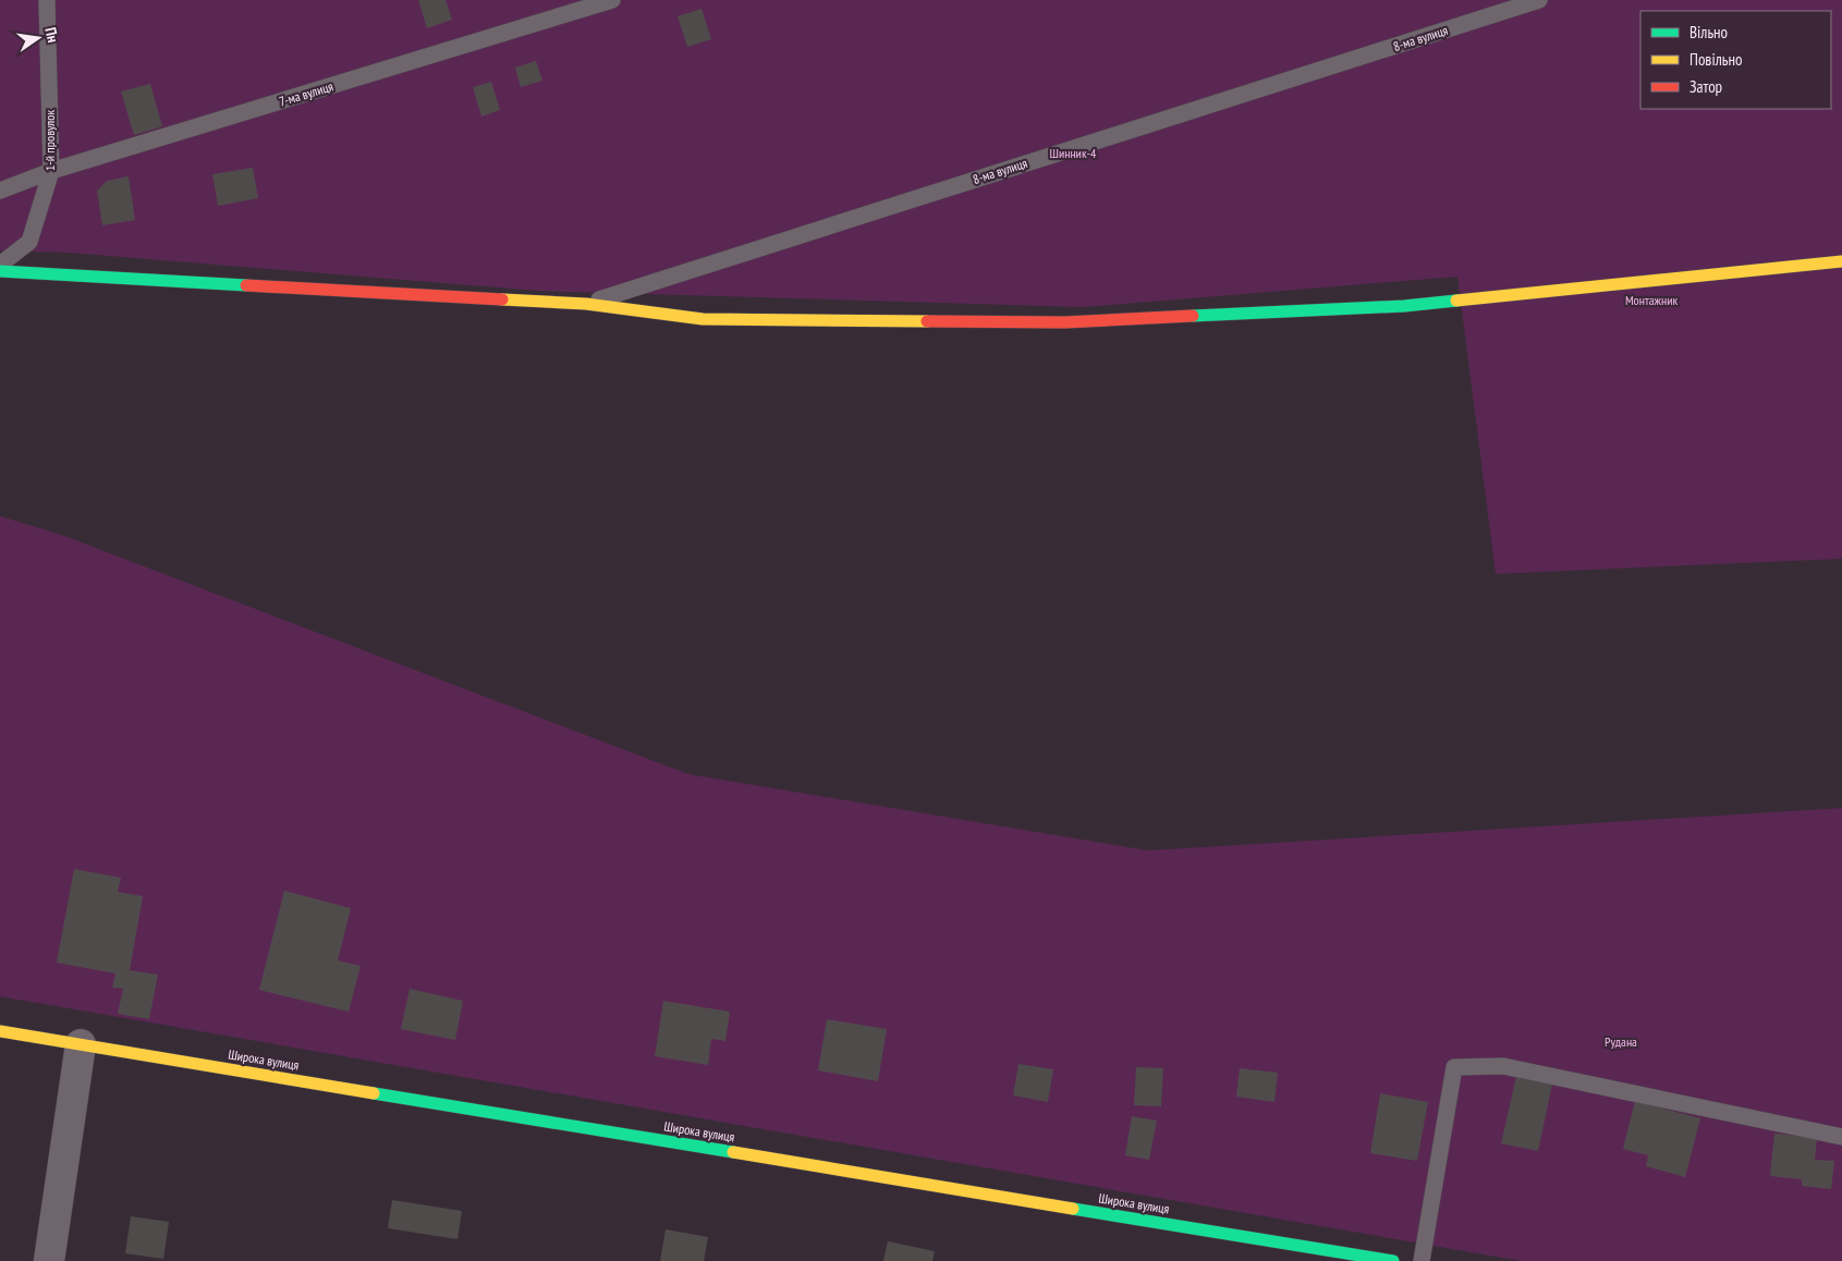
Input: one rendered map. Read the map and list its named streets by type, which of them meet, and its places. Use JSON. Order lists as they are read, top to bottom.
{
  "streets": {
    "street": ["Широка вулиця"],
    "lane": ["8-ма вулиця", "7-ма вулиця", "1-й провулок"]
  },
  "crossings": [
    ["7-ма вулиця", "1-й провулок"]
  ],
  "parks": ["Шинник-4", "Монтажник", "Рудана"],
  "legend": ["Вільно", "Повільно", "Затор"],
  "north": "right"
}
